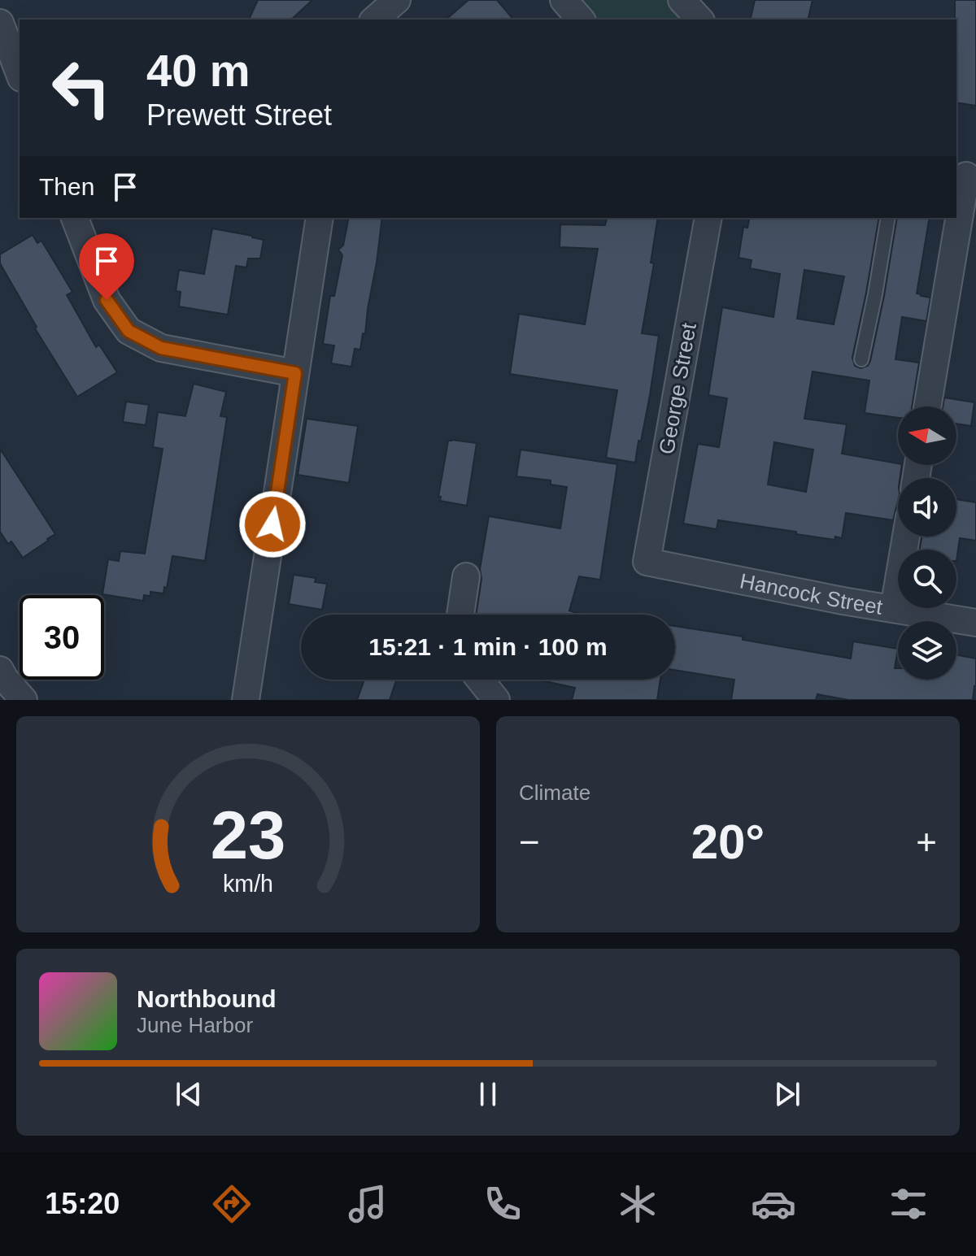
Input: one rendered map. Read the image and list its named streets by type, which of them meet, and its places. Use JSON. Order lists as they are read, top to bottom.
{
  "streets": {
    "street": ["George Street", "Hancock Street"]
  },
  "crossings": [
    ["George Street", "Hancock Street"]
  ],
  "north": "left",
  "page": {
    "turn": ["40 m", "Prewett Street"],
    "then": "Then",
    "limit": "30",
    "trip": "15:21 · 1 min · 100 m",
    "tile": "Climate",
    "heat": ["−", "20°", "+"],
    "song": ["Northbound", "June Harbor"],
    "tabs": "15:20",
    "gauge": ["23", "km/h"]
  }
}
